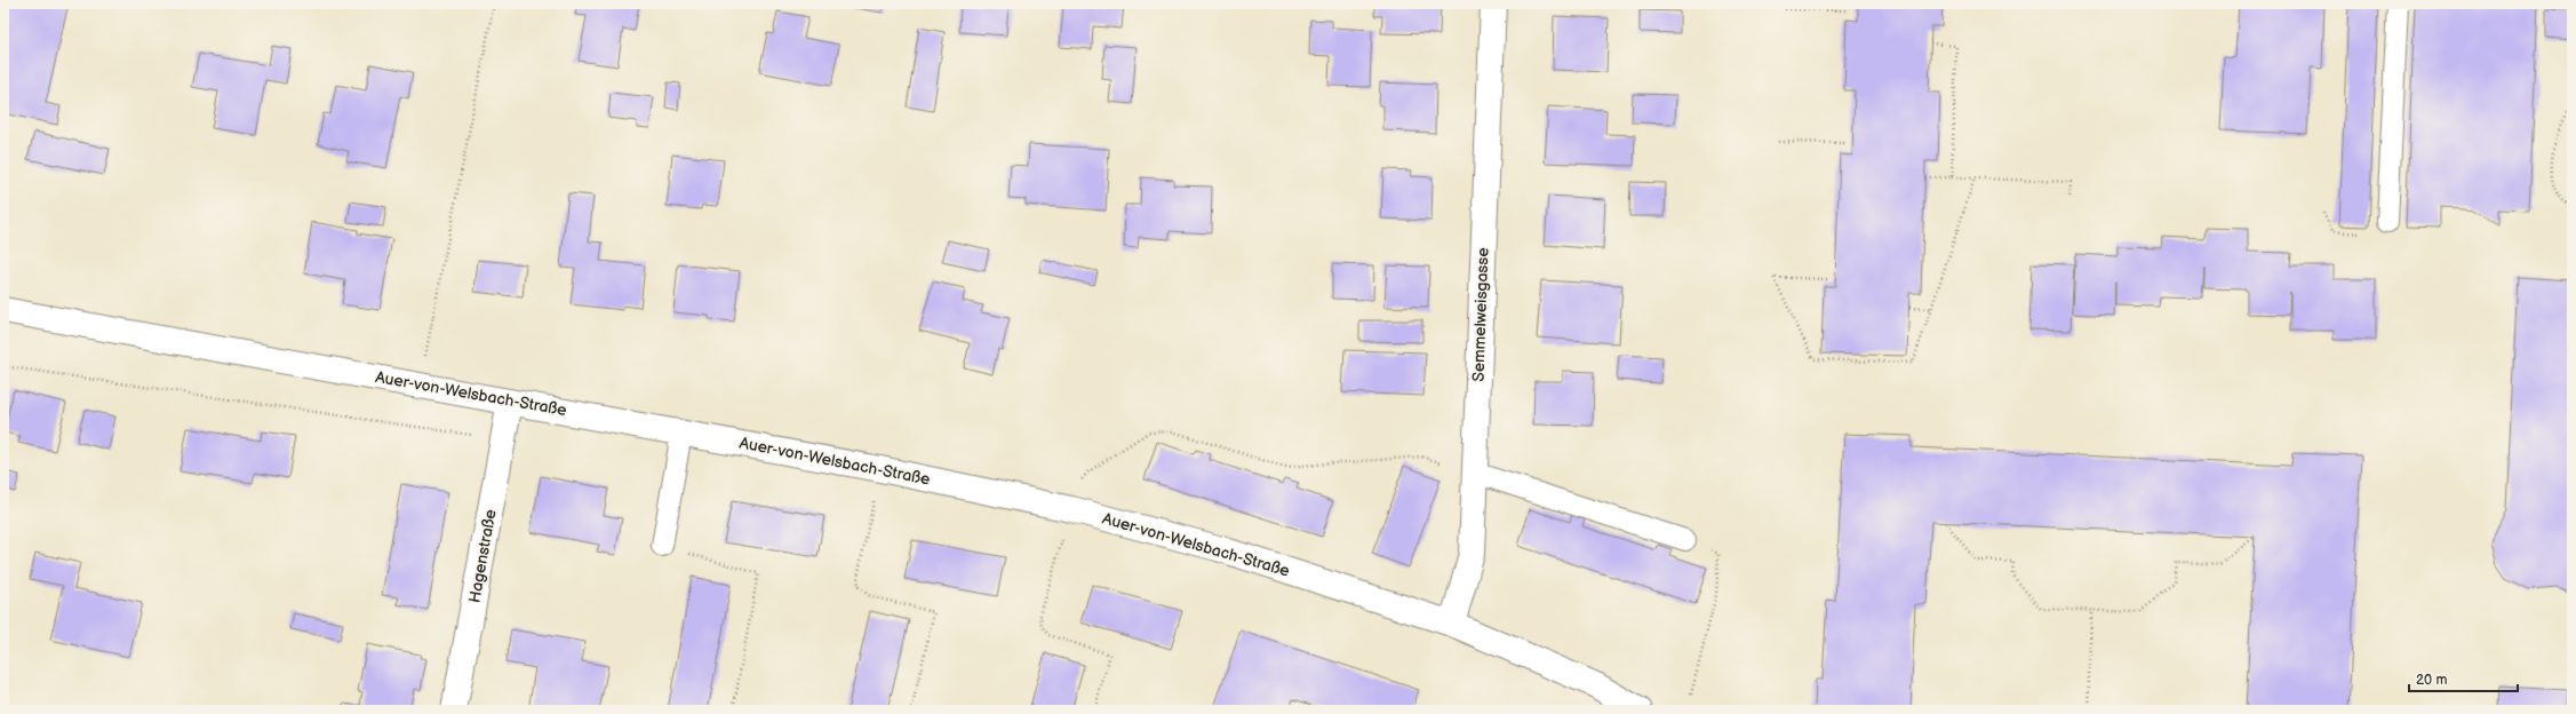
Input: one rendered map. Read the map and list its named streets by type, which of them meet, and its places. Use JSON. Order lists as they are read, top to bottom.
{
  "streets": {
    "street": ["Semmelweisgasse", "Auer-von-Welsbach-Straße", "Hagenstraße"]
  },
  "crossings": [
    ["Semmelweisgasse", "Auer-von-Welsbach-Straße"],
    ["Auer-von-Welsbach-Straße", "Hagenstraße"]
  ],
  "scale_bar": "20 m"
}
